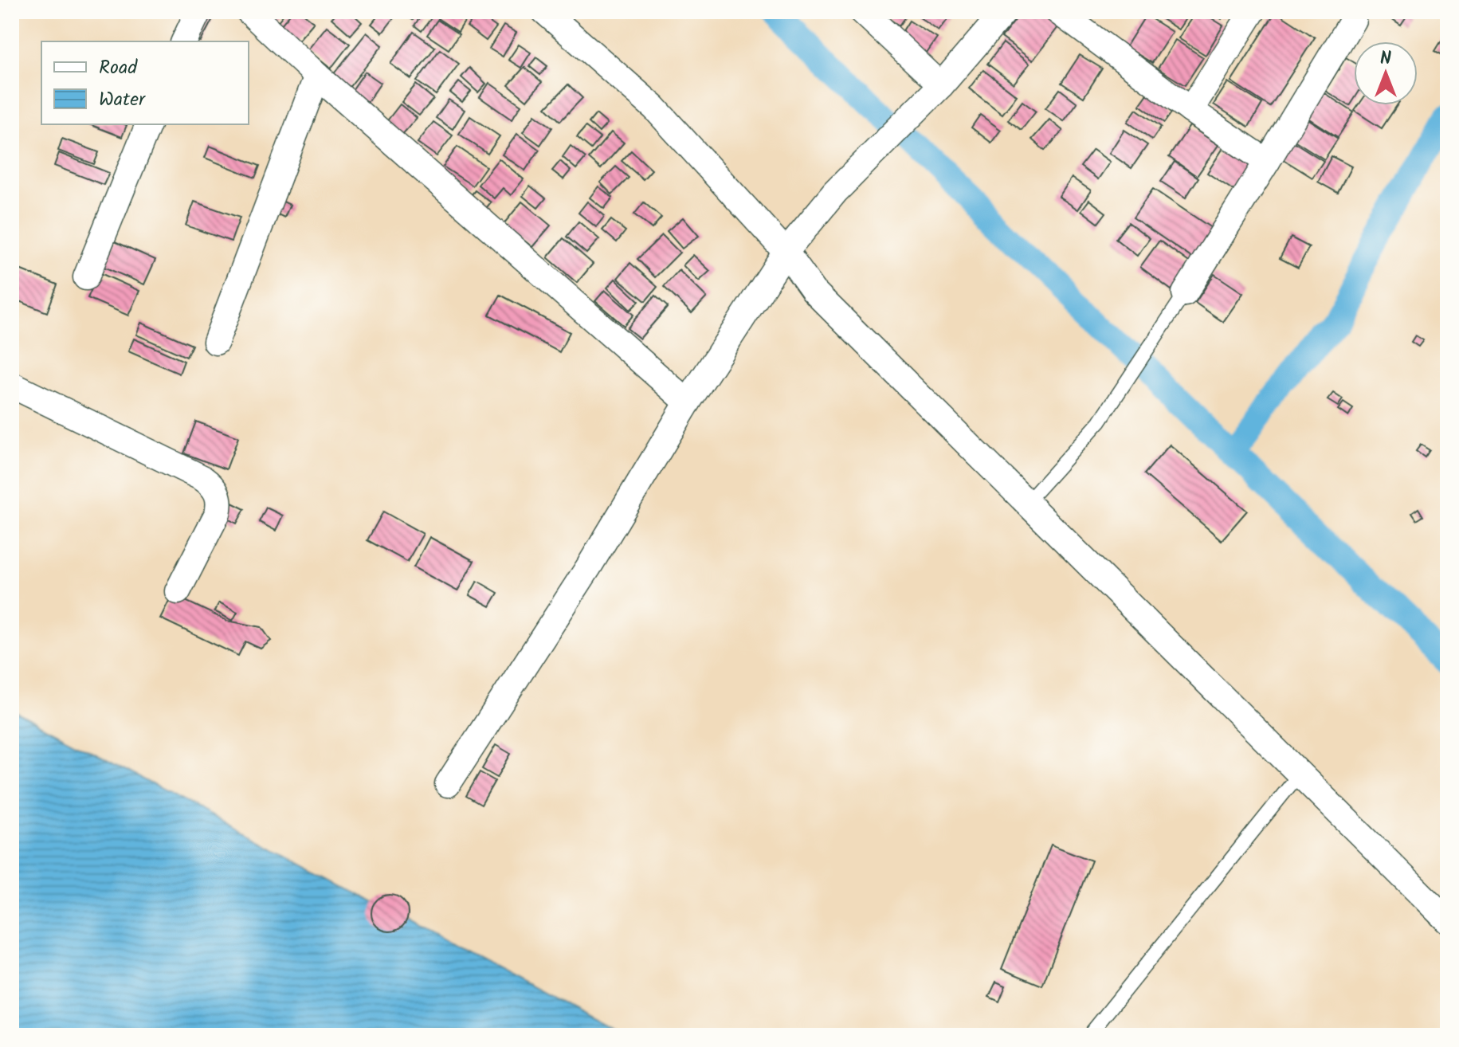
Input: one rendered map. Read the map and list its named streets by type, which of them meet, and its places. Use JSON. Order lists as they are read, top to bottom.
{
  "legend": ["Road", "Water"],
  "north": "top"
}
